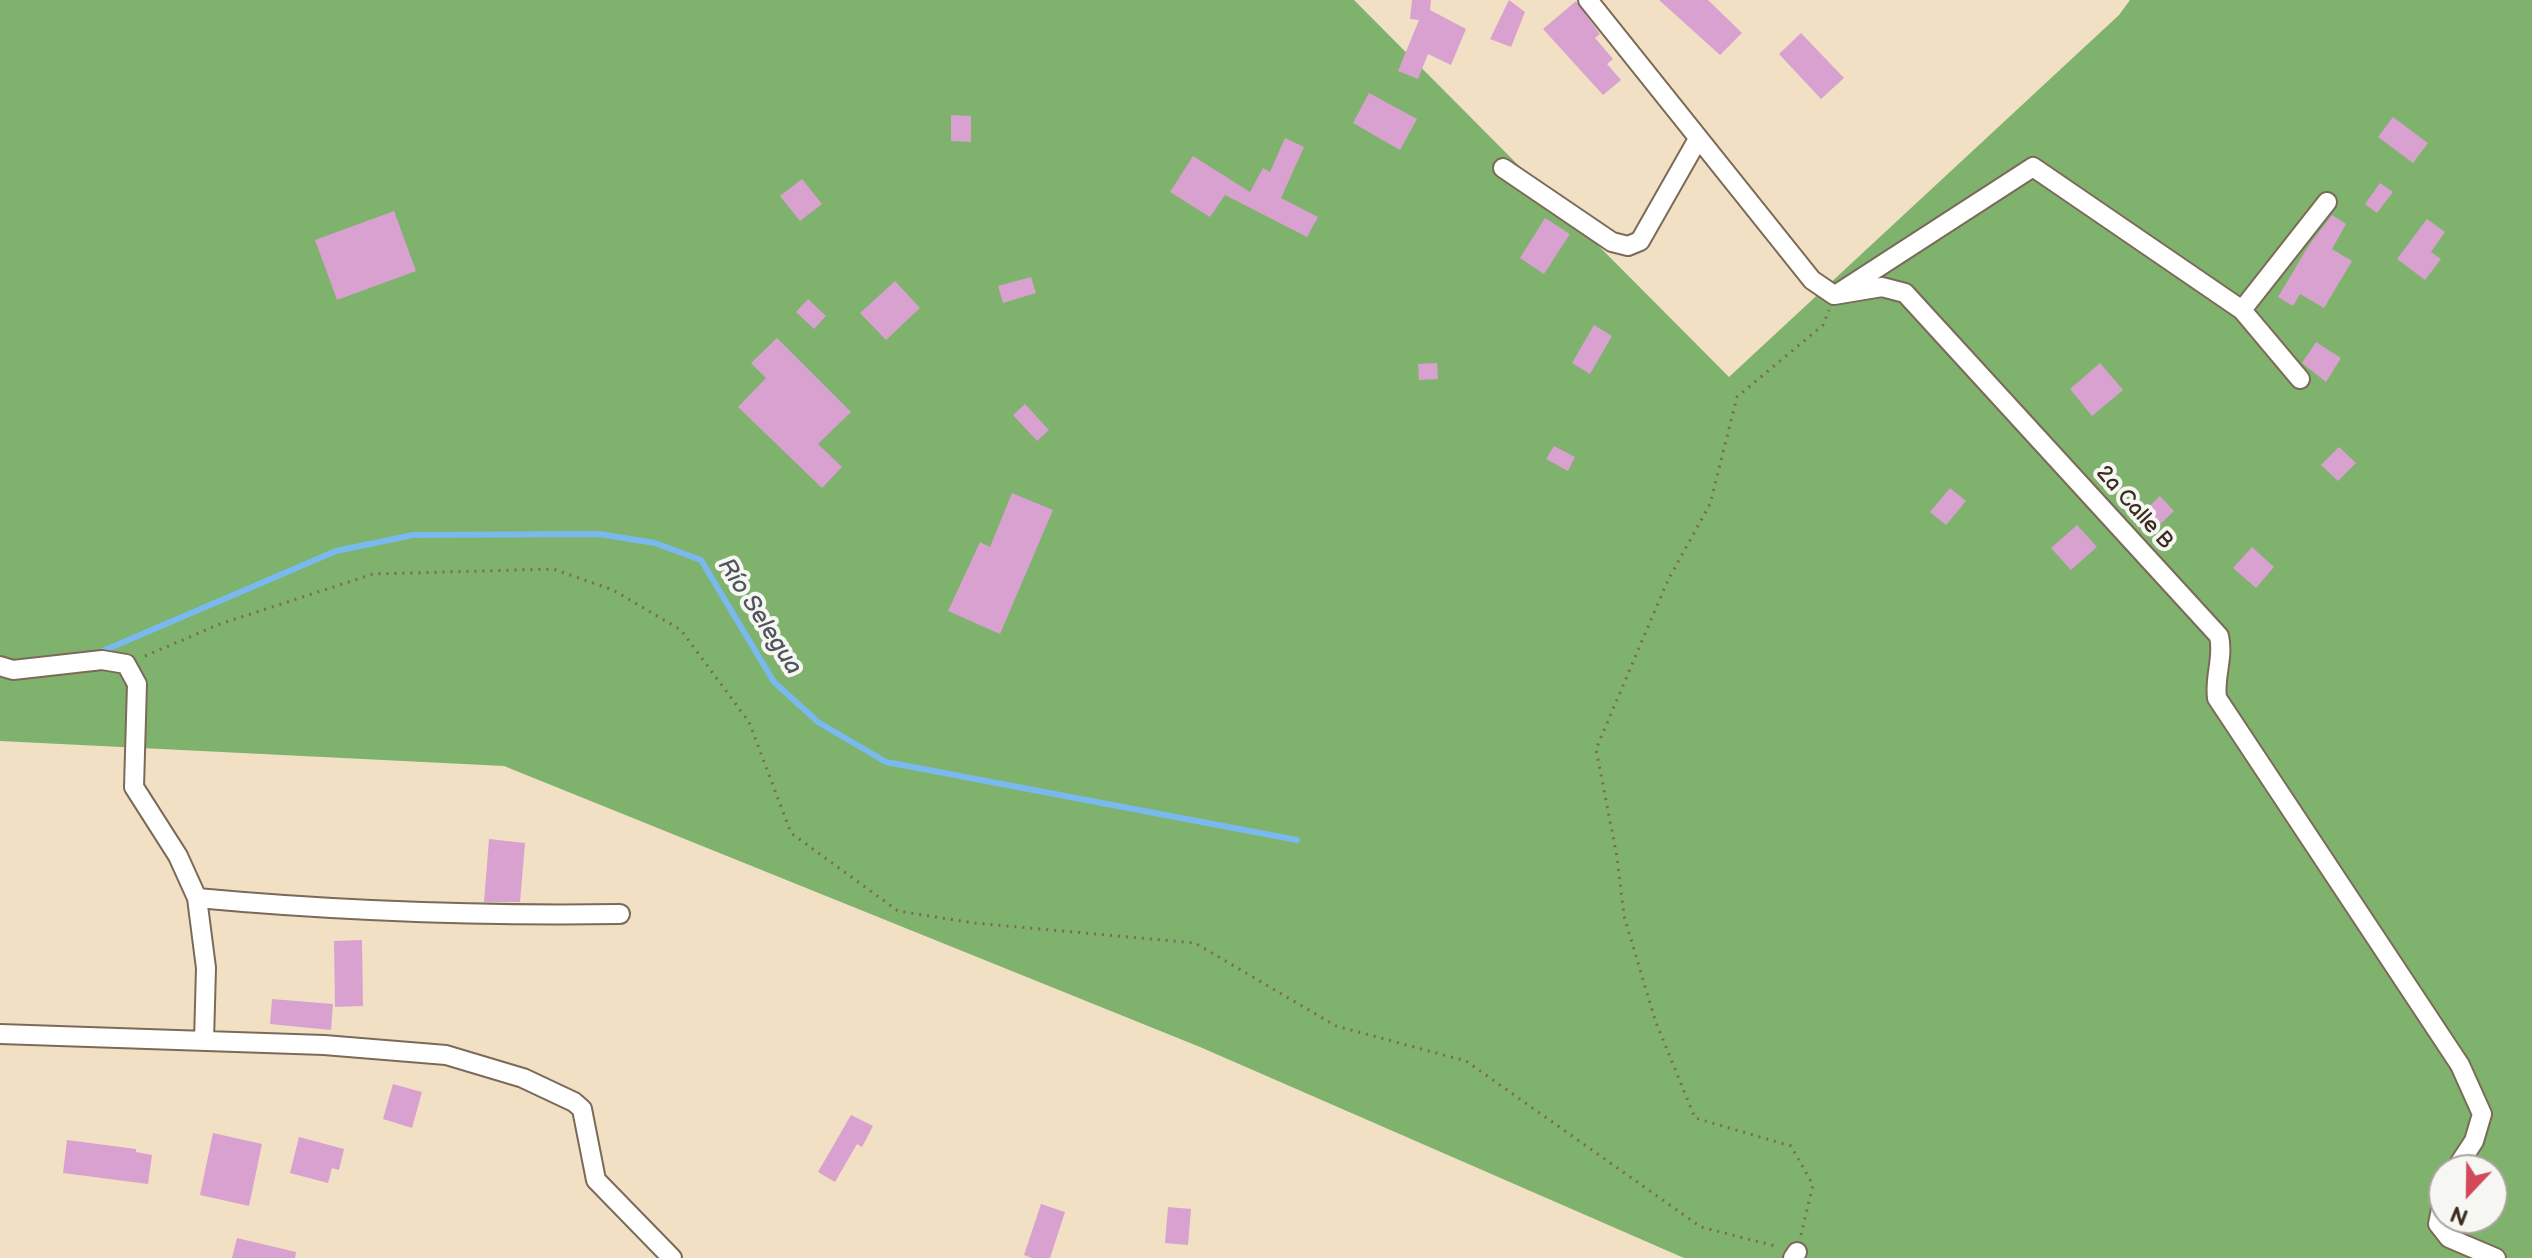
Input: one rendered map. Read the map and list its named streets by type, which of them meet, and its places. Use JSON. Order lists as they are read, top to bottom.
{
  "streets": {
    "street": ["2a Calle B"]
  },
  "water": ["Río Selegua"],
  "north": "bottom"
}
